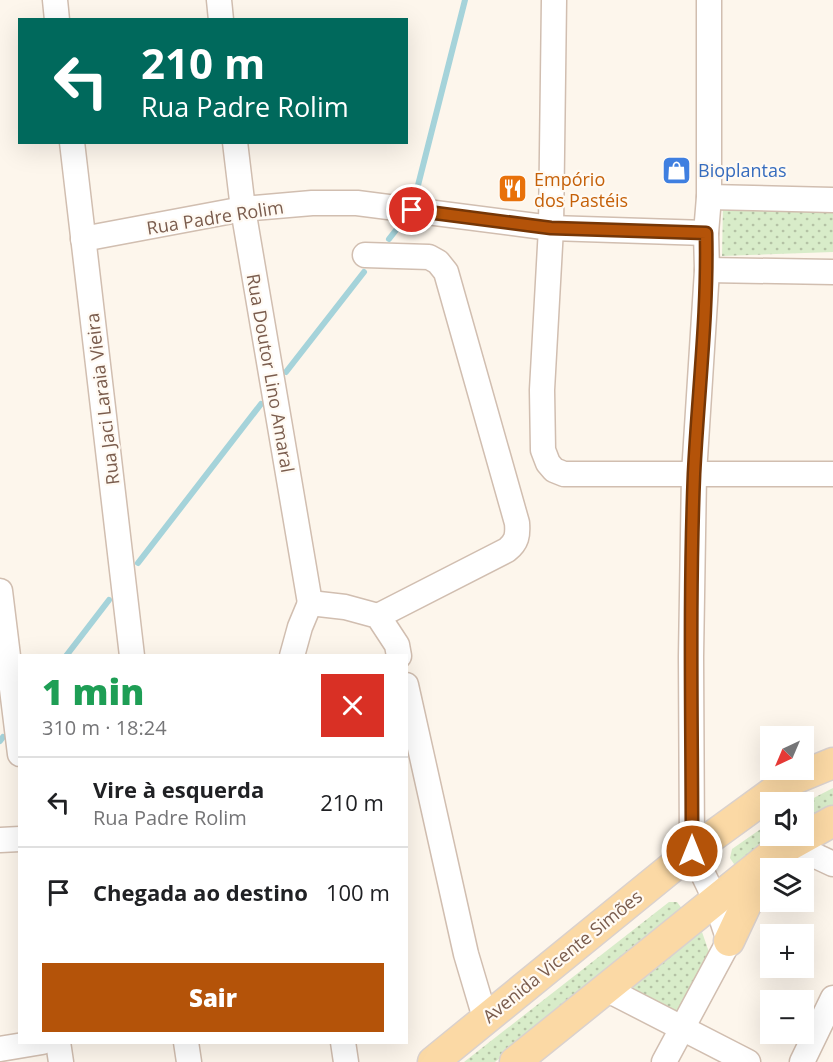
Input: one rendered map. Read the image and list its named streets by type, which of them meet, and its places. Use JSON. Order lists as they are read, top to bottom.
{
  "streets": {
    "main road": ["Avenida Vicente Simões"],
    "street": ["Rua Padre Rolim", "Rua Doutor Lino Amaral", "Rua Jaci Laraia Vieira"]
  },
  "crossings": [
    ["Rua Padre Rolim", "Rua Doutor Lino Amaral"],
    ["Rua Padre Rolim", "Rua Jaci Laraia Vieira"]
  ],
  "places": {
    "shop": ["Bioplantas"],
    "restaurant": ["Empório dos Pastéis"]
  },
  "north": "bottom left",
  "page": {
    "turn": ["210 m", "Rua Padre Rolim"],
    "heading": ["1 min", "310 m · 18:24"],
    "map_buttons": ["+", "−"],
    "list": [
      {
        "name": "Vire à esquerda",
        "note": "Rua Padre Rolim",
        "value": "210 m"
      },
      {
        "name": "Chegada ao destino",
        "value": "100 m"
      }
    ],
    "buttons": "Sair"
  }
}
